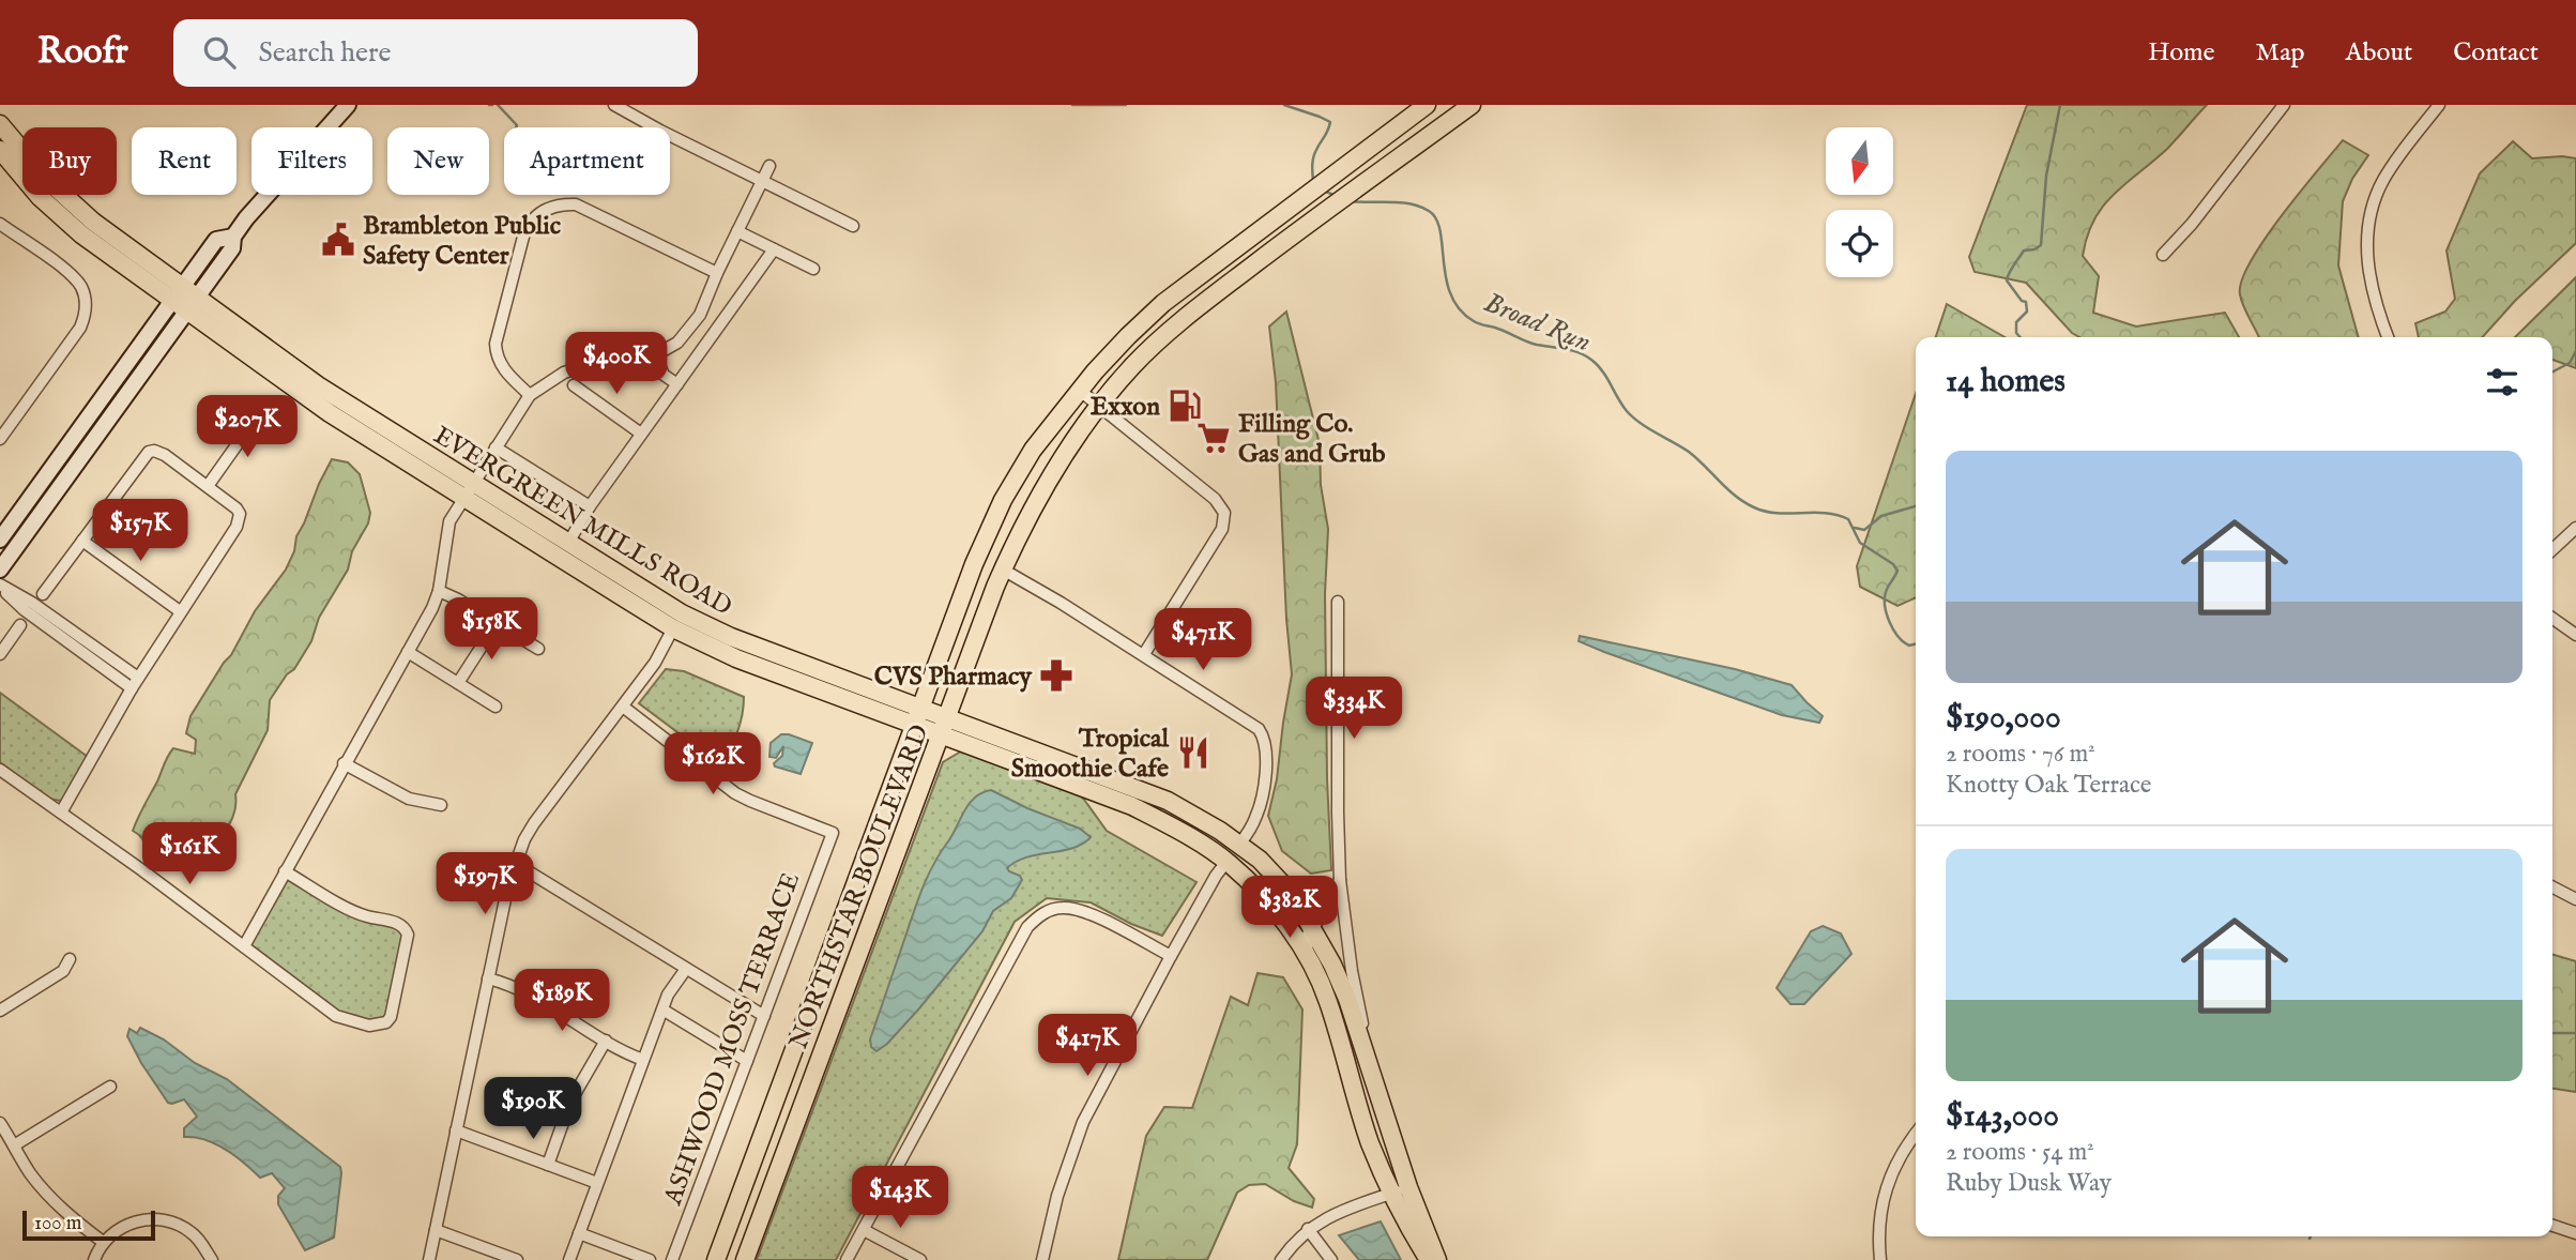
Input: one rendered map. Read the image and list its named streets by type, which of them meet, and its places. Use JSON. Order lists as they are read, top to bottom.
{
  "streets": {
    "main road": ["EVERGREEN MILLS ROAD", "NORTHSTAR BOULEVARD"],
    "street": ["ASHWOOD MOSS TERRACE"]
  },
  "crossings": [
    ["EVERGREEN MILLS ROAD", "NORTHSTAR BOULEVARD"]
  ],
  "water": ["Broad Run"],
  "places": {
    "public building": ["Brambleton Public Safety Center"],
    "fuel station": ["Exxon"],
    "supermarket": ["Filling Co. Gas and Grub"],
    "pharmacy": ["CVS Pharmacy"],
    "restaurant": ["Tropical Smoothie Cafe"]
  },
  "scale_bar": "100 m",
  "north": "bottom",
  "page": {
    "header": "Roofr",
    "search": "Search here",
    "nav": [
      "Home",
      "Map",
      "About",
      "Contact"
    ],
    "chip": [
      "Buy",
      "Rent",
      "Filters",
      "New",
      "Apartment"
    ],
    "price": [
      "$400K",
      "$207K",
      "$157K",
      "$158K",
      "$471K",
      "$334K",
      "$162K",
      "$161K",
      "$197K",
      "$382K",
      "$189K",
      "$417K",
      "$190K",
      "$143K"
    ],
    "heading": "14 homes",
    "list": [
      {
        "name": "$190,000",
        "note": "2 rooms · 76 m² · Knotty Oak Terrace"
      },
      {
        "name": "$143,000",
        "note": "2 rooms · 54 m² · Ruby Dusk Way"
      }
    ],
    "scale": "100 m"
  }
}
